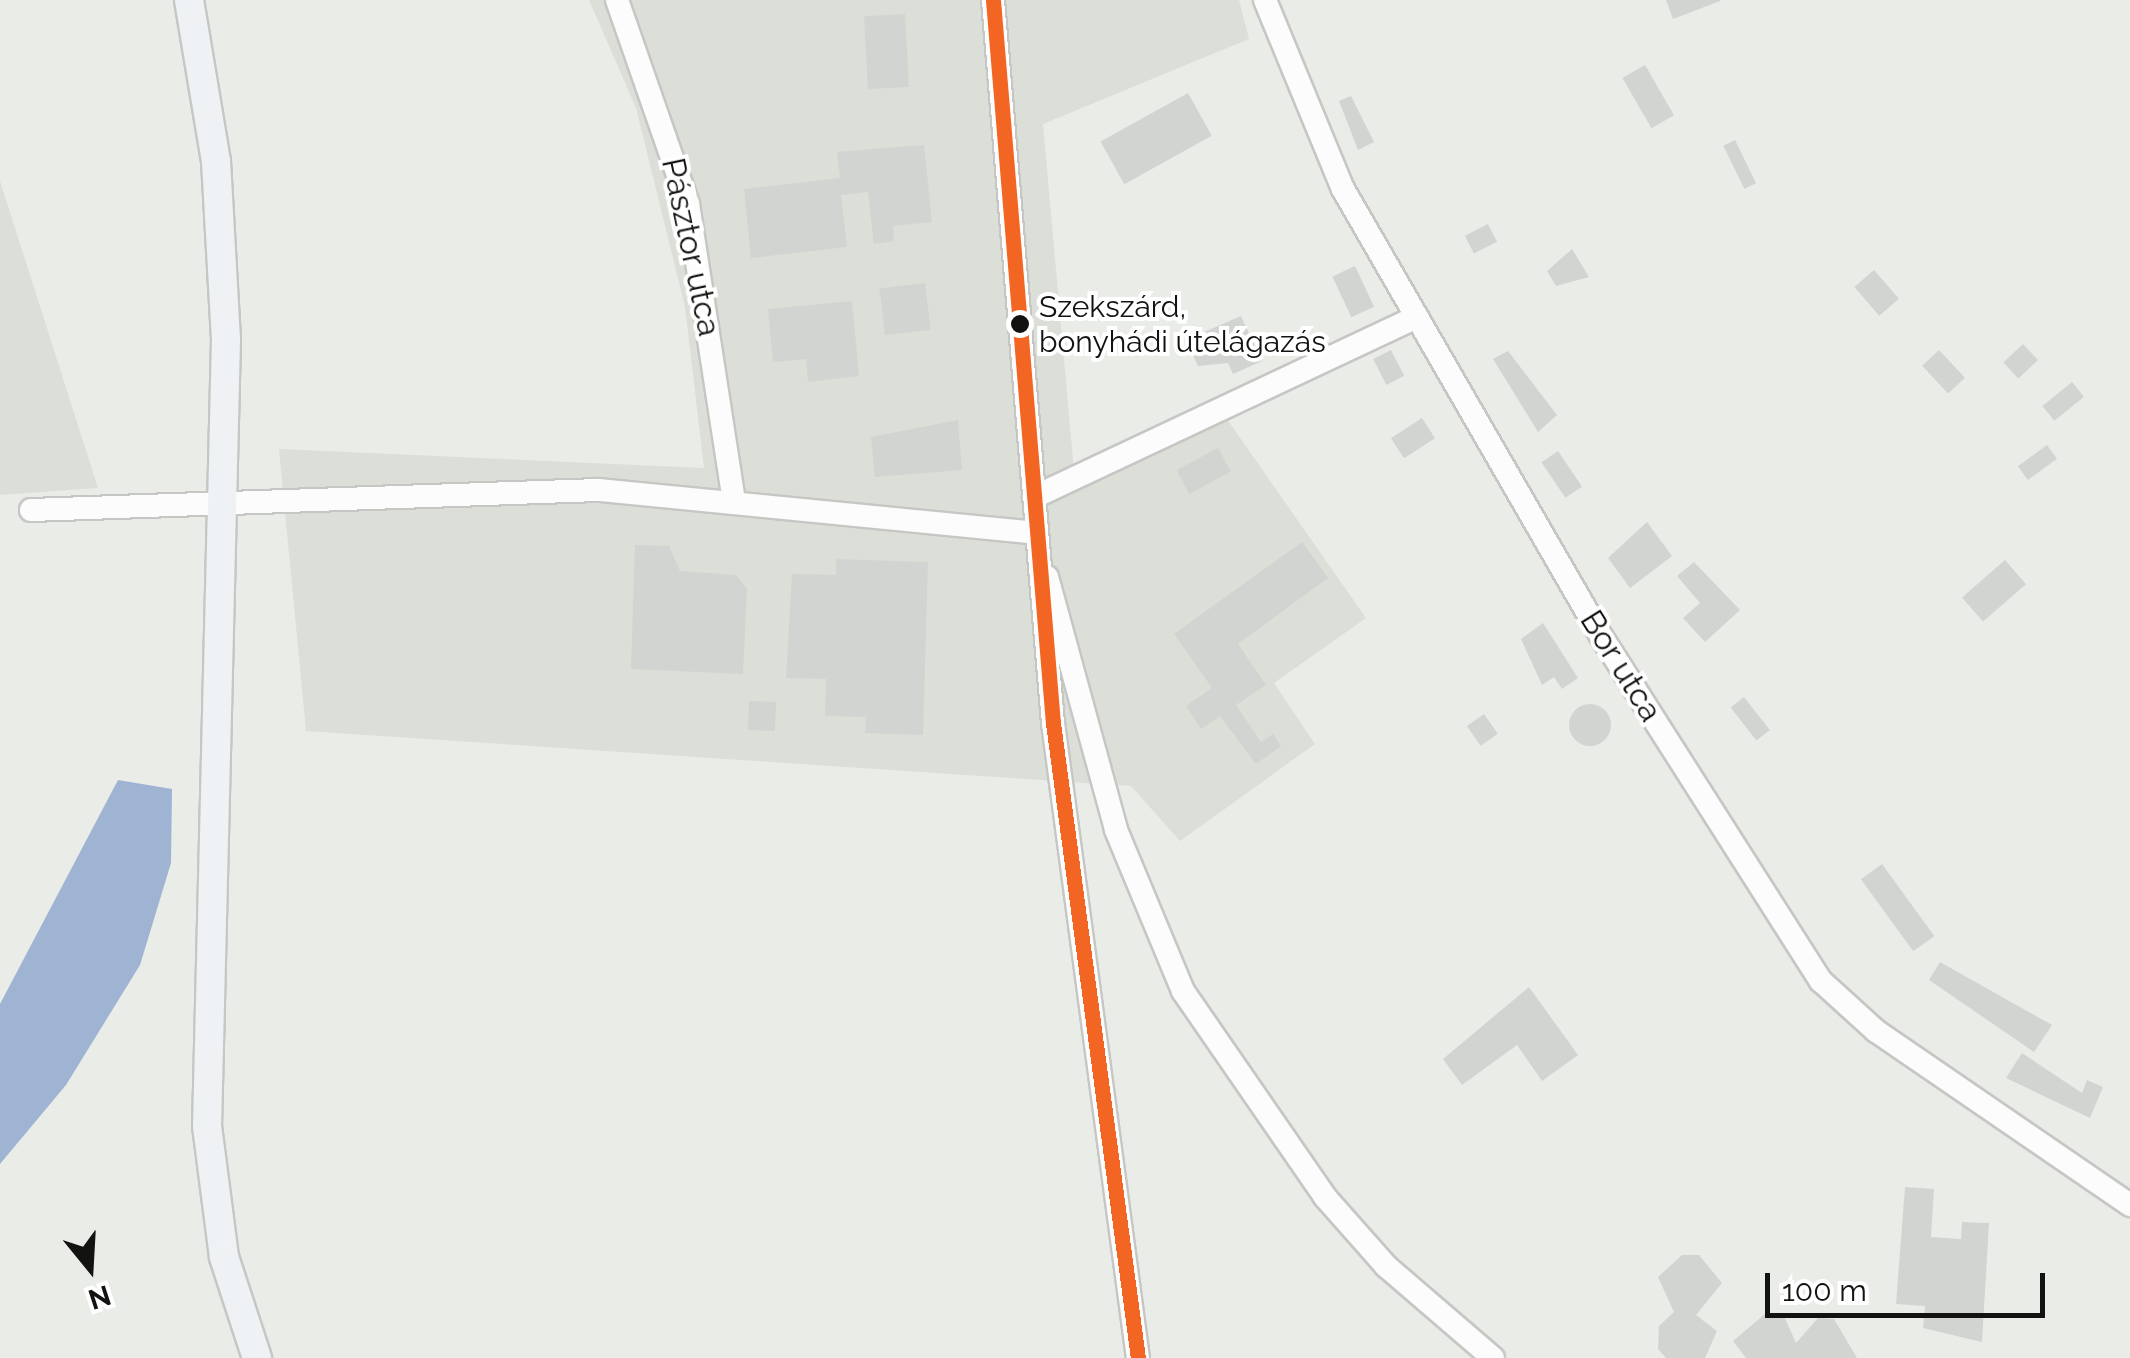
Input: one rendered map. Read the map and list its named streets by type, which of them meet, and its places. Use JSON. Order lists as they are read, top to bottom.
{
  "streets": {
    "street": ["Pásztor utca", "Bor utca"]
  },
  "places": ["Szekszárd, bonyhádi útelágazás"],
  "scale_bar": "100 m",
  "north": "bottom"
}
